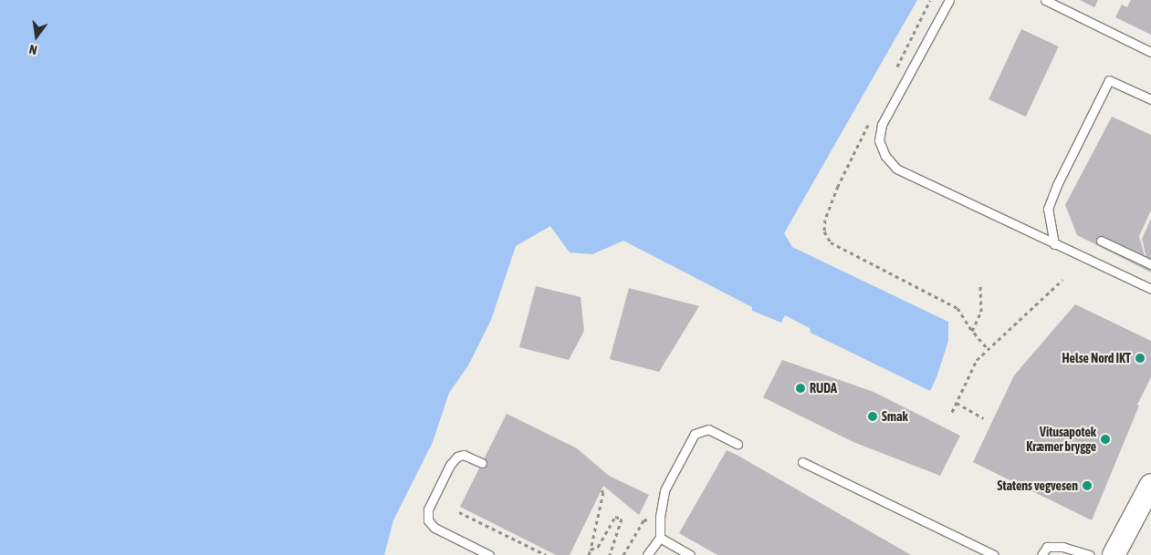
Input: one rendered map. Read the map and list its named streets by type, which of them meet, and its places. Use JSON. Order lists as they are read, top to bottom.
{
  "places": [
    "Helse Nord IKT",
    "RUDA",
    "Smak",
    "Vitusapotek Kræmer brygge",
    "Statens vegvesen"
  ],
  "north": "bottom"
}
